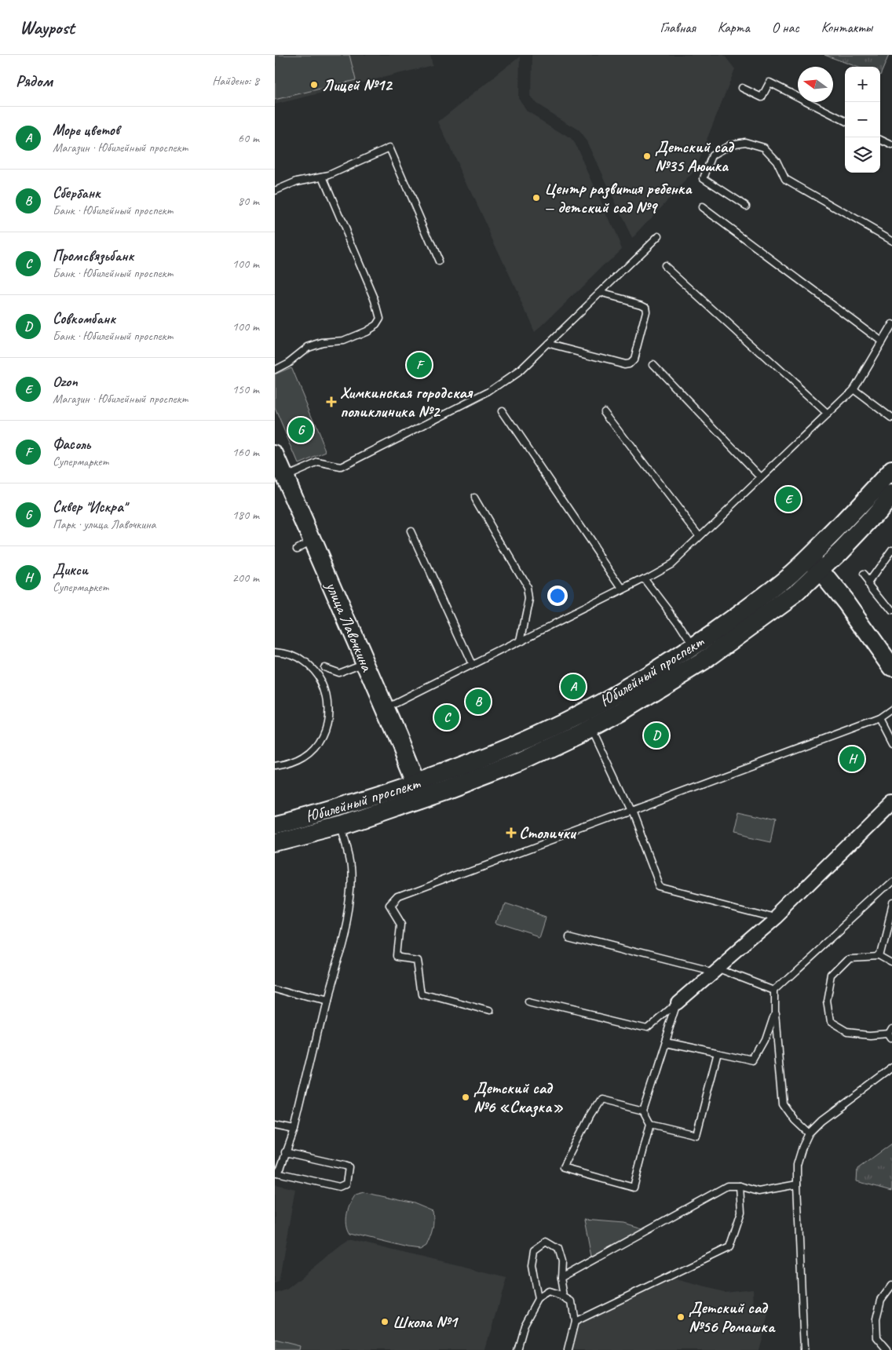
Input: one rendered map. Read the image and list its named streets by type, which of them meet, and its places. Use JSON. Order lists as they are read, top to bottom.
{
  "streets": {
    "main road": ["улица Лавочкина", "Юбилейный проспект"]
  },
  "crossings": [
    ["улица Лавочкина", "Юбилейный проспект"]
  ],
  "places": {
    "other": [
      "Лицей №12",
      "Детский сад №35 Аюшка",
      "Центр развития ребенка — детский сад №9",
      "Детский сад №6 «Сказка»",
      "Детский сад №56 Ромашка",
      "Школа №1"
    ],
    "health": ["Химкинская городская поликлиника №2", "Столички"]
  },
  "north": "left",
  "page": {
    "header": "Waypost",
    "nav": [
      "Главная",
      "Карта",
      "О нас",
      "Контакты"
    ],
    "heading": ["Рядом", "Найдено: 8"],
    "map_buttons": ["+", "−"],
    "list": [
      {
        "mark": "A",
        "name": "Море цветов",
        "note": "Магазин · Юбилейный проспект",
        "value": "60 m"
      },
      {
        "mark": "B",
        "name": "Сбербанк",
        "note": "Банк · Юбилейный проспект",
        "value": "80 m"
      },
      {
        "mark": "C",
        "name": "Промсвязьбанк",
        "note": "Банк · Юбилейный проспект",
        "value": "100 m"
      },
      {
        "mark": "D",
        "name": "Совкомбанк",
        "note": "Банк · Юбилейный проспект",
        "value": "100 m"
      },
      {
        "mark": "E",
        "name": "Ozon",
        "note": "Магазин · Юбилейный проспект",
        "value": "150 m"
      },
      {
        "mark": "F",
        "name": "Фасоль",
        "note": "Супермаркет",
        "value": "160 m"
      },
      {
        "mark": "G",
        "name": "Сквер \"Искра\"",
        "note": "Парк · улица Лавочкина",
        "value": "180 m"
      },
      {
        "mark": "H",
        "name": "Дикси",
        "note": "Супермаркет",
        "value": "200 m"
      }
    ],
    "pins": [
      "F",
      "G",
      "E",
      "A",
      "B",
      "C",
      "D",
      "H"
    ]
  }
}
